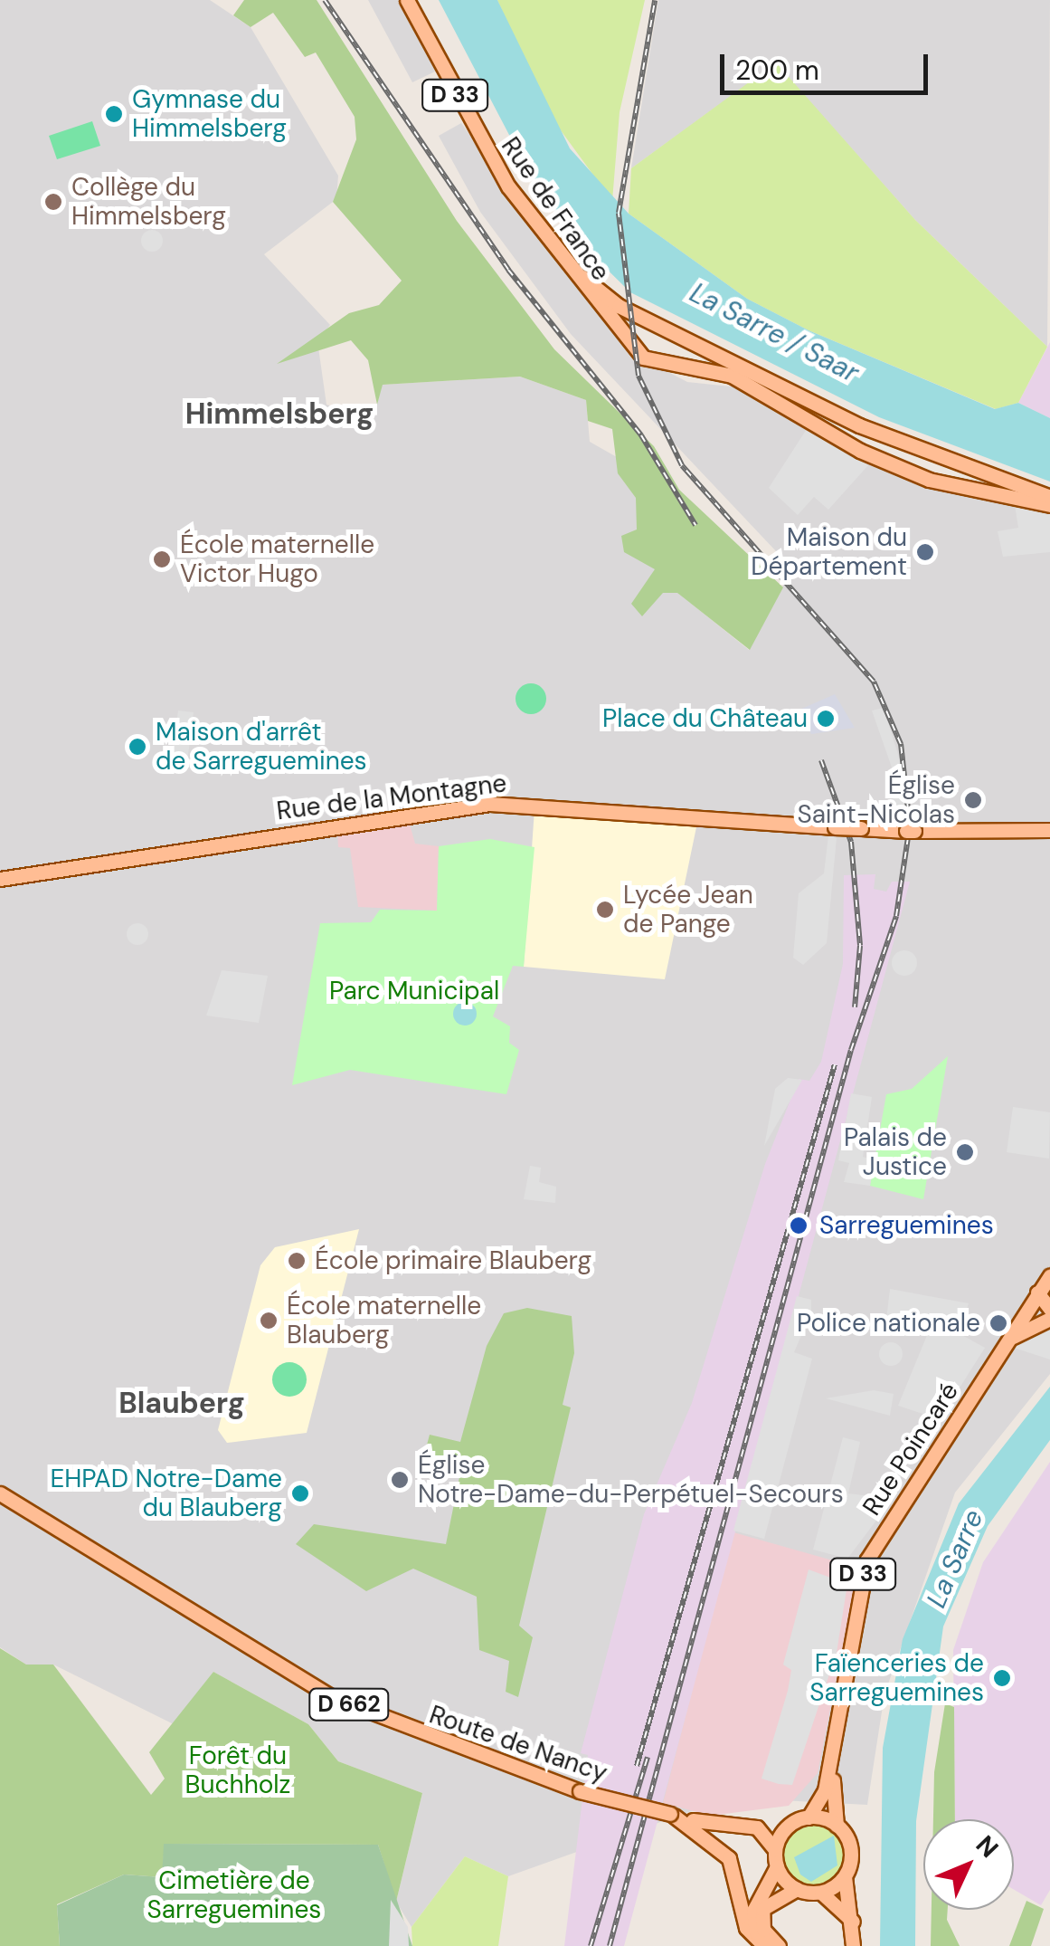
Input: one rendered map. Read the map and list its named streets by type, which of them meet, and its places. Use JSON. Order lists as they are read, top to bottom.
{
  "streets": {
    "main road": [
      "D 33",
      "Rue de France",
      "Rue de la Montagne",
      "Rue Poincaré",
      "D 662",
      "Route de Nancy"
    ]
  },
  "crossings": [
    ["D 33", "Rue de France"],
    ["D 33", "Rue Poincaré"],
    ["Rue Poincaré", "D 662"],
    ["Rue Poincaré", "Route de Nancy"],
    ["D 662", "Route de Nancy"]
  ],
  "districts": ["Himmelsberg", "Blauberg"],
  "water": ["La Sarre / Saar", "La Sarre"],
  "parks": ["Parc Municipal", "Forêt du Buchholz", "Cimetière de Sarreguemines"],
  "places": [
    "Gymnase du Himmelsberg",
    "Collège du Himmelsberg",
    "Maison du Département",
    "École maternelle Victor Hugo",
    "Place du Château",
    "Maison d'arrêt de Sarreguemines",
    "Église Saint-Nicolas",
    "Lycée Jean de Pange",
    "Palais de Justice",
    "Sarreguemines",
    "École primaire Blauberg",
    "École maternelle Blauberg",
    "Police nationale",
    "Église Notre-Dame-du-Perpétuel-Secours",
    "EHPAD Notre-Dame du Blauberg",
    "Faïenceries de Sarreguemines"
  ],
  "scale_bar": "200 m",
  "north": "top right"
}
